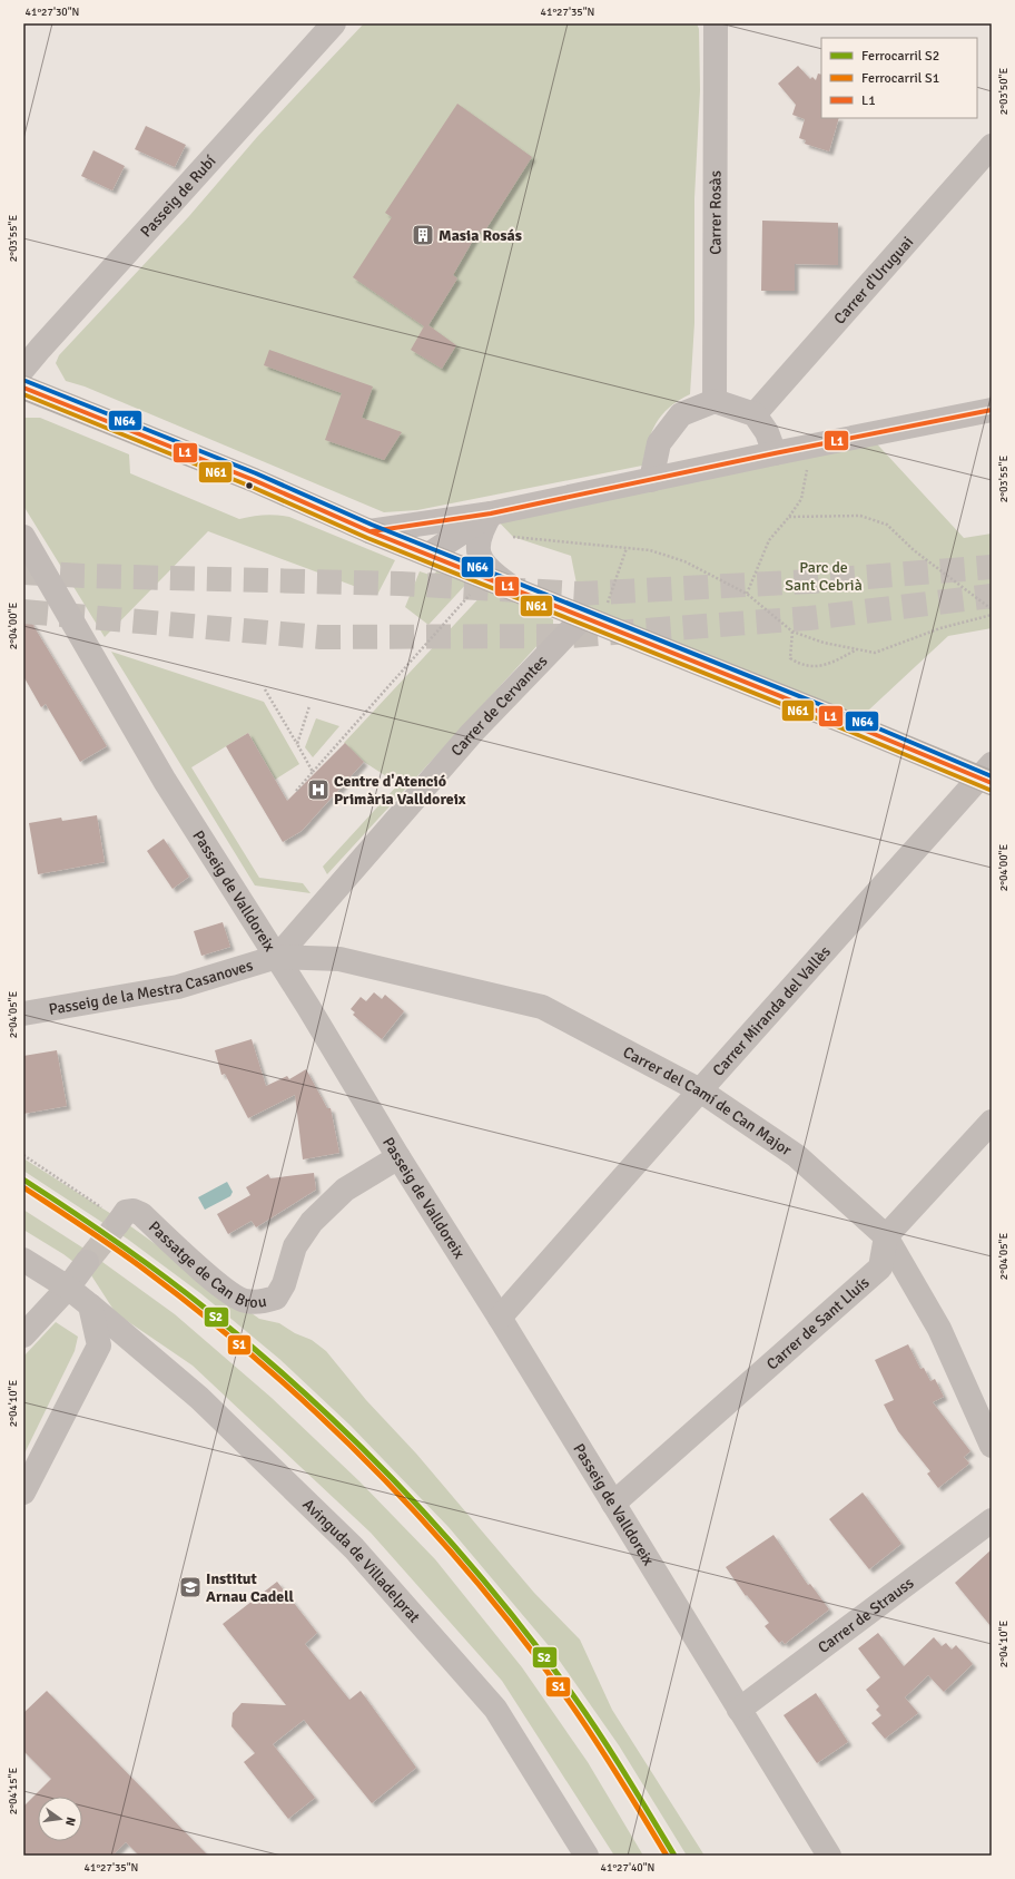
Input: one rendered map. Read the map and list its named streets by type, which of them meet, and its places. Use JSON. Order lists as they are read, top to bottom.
{
  "streets": {
    "street": [
      "Passeig de Rubí",
      "Carrer Rosàs",
      "Carrer d'Uruguai",
      "Carrer de Cervantes",
      "Passeig de Valldoreix",
      "Passeig de la Mestra Casanoves",
      "Carrer Miranda del Vallès",
      "Carrer del Camí de Can Major",
      "Passatge de Can Brou",
      "Carrer de Sant Lluís",
      "Avinguda de Villadelprat",
      "Carrer de Strauss"
    ]
  },
  "crossings": [
    ["Carrer de Cervantes", "Passeig de Valldoreix"],
    ["Carrer de Cervantes", "Passeig de la Mestra Casanoves"],
    ["Carrer de Cervantes", "Carrer del Camí de Can Major"],
    ["Passeig de Valldoreix", "Passeig de la Mestra Casanoves"],
    ["Passeig de Valldoreix", "Carrer Miranda del Vallès"],
    ["Passeig de Valldoreix", "Carrer del Camí de Can Major"],
    ["Passeig de Valldoreix", "Passatge de Can Brou"],
    ["Passeig de Valldoreix", "Carrer de Sant Lluís"],
    ["Passeig de Valldoreix", "Carrer de Strauss"],
    ["Passeig de la Mestra Casanoves", "Carrer del Camí de Can Major"],
    ["Carrer Miranda del Vallès", "Carrer del Camí de Can Major"],
    ["Carrer del Camí de Can Major", "Carrer de Sant Lluís"]
  ],
  "parks": ["Parc de Sant Cebrià"],
  "places": {
    "building": ["Masia Rosás"],
    "hospital": ["Centre d'Atenció Primària Valldoreix"],
    "school or university": ["Institut Arnau Cadell"]
  },
  "lines": [
    "transit line N64",
    "transit line L1",
    "transit line N61",
    "rail line S2",
    "rail line S1"
  ],
  "legend": ["Ferrocarril S2", "Ferrocarril S1", "L1"],
  "north": "right",
  "coordinates": [
    "41°27'30\"N",
    "41°27'35\"N",
    "2°03'50\"E",
    "2°03'55\"E",
    "2°04'00\"E",
    "2°04'05\"E",
    "2°04'10\"E",
    "2°04'15\"E",
    "41°27'40\"N"
  ]
}
